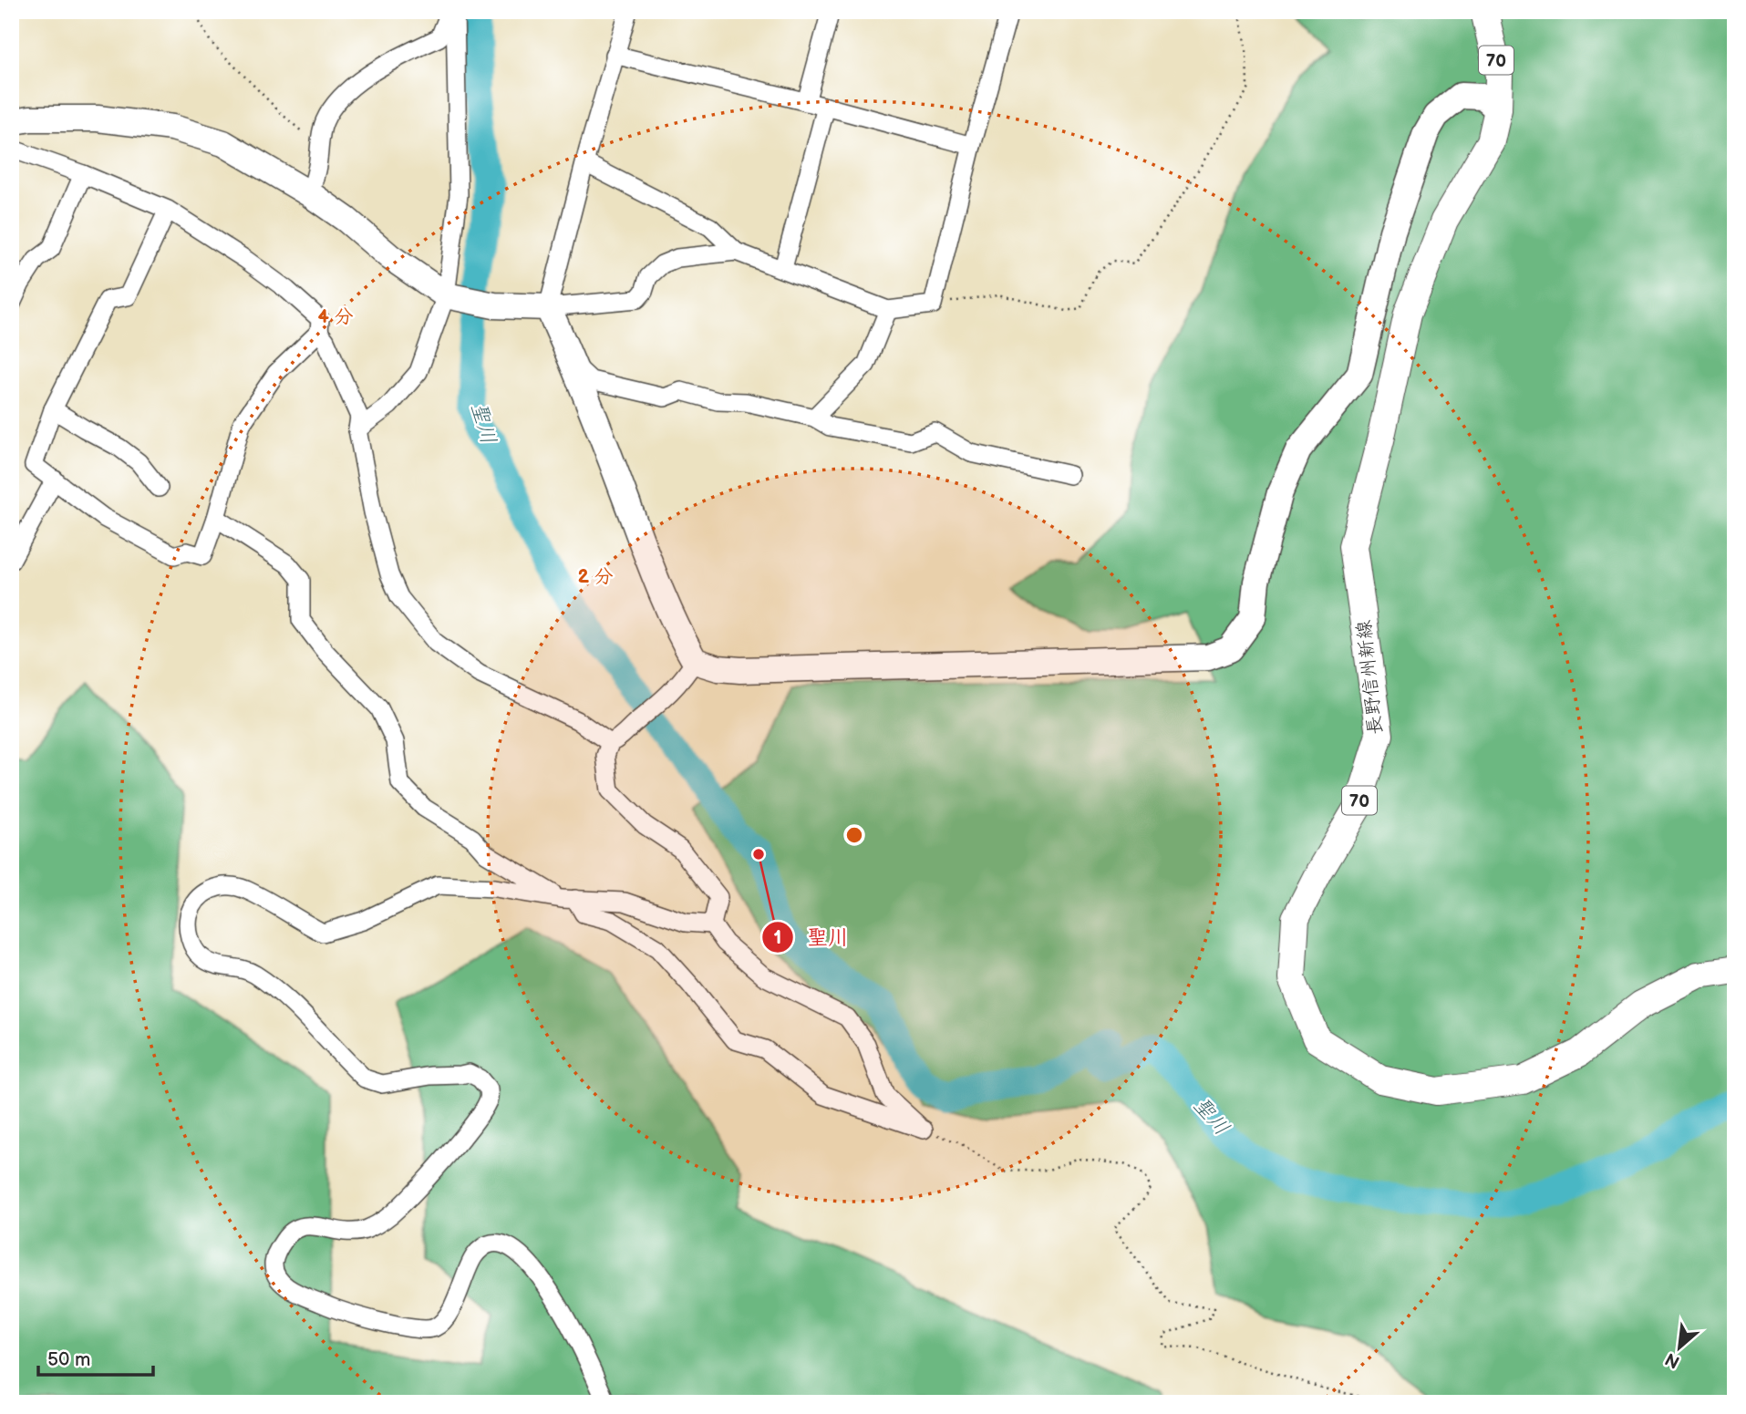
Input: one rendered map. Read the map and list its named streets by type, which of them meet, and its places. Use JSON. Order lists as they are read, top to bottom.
{
  "streets": {
    "main road": ["70", "長野信州新線"]
  },
  "water": ["聖川"],
  "places": ["聖川"],
  "scale_bar": "50 m",
  "north": "bottom left",
  "rings": ["4 分", "2 分"]
}
